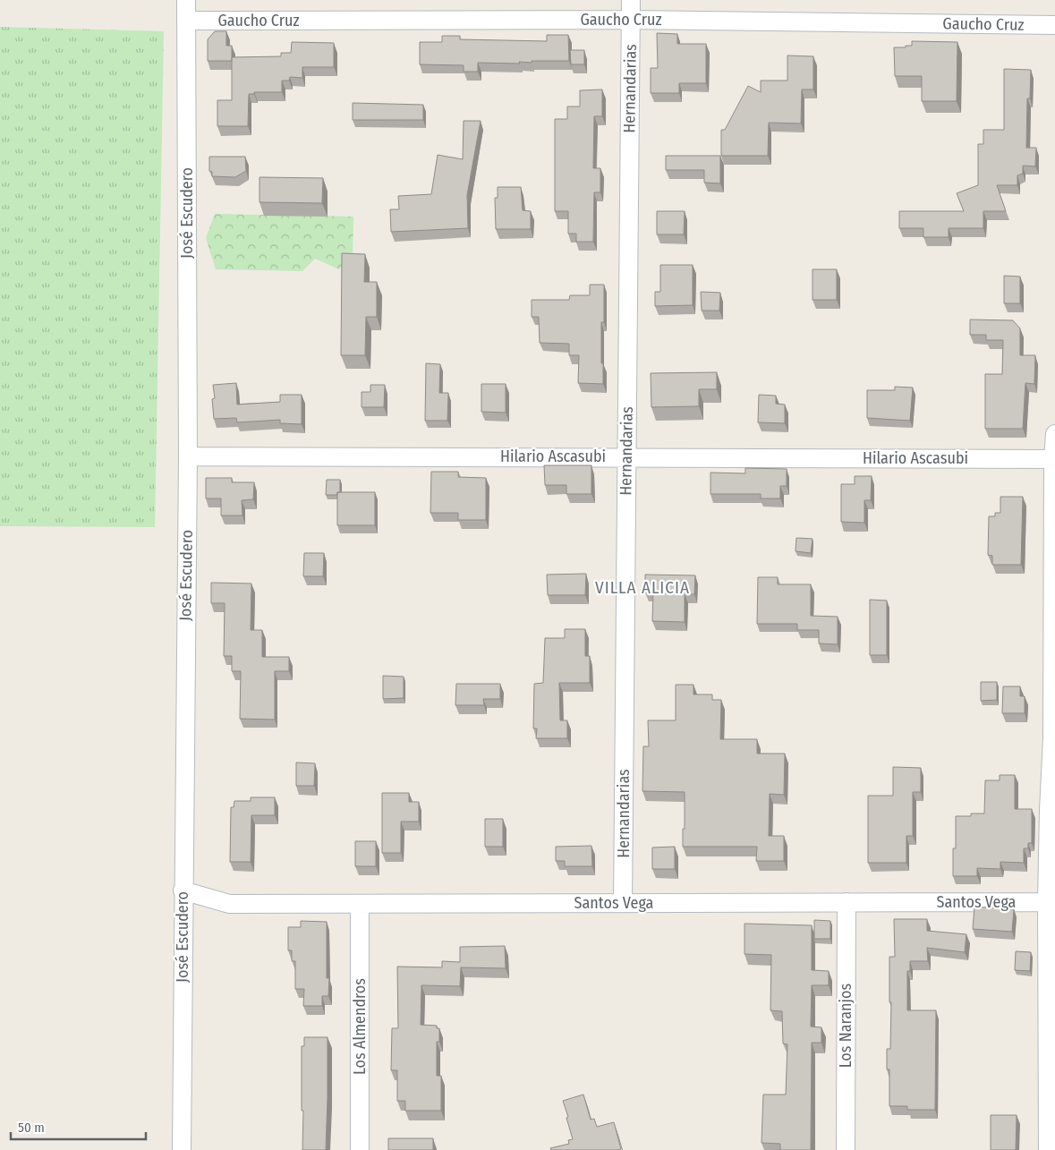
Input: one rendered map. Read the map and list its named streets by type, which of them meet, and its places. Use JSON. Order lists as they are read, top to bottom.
{
  "streets": {
    "street": [
      "Gaucho Cruz",
      "Hernandarias",
      "José Escudero",
      "Hilario Ascasubi",
      "Santos Vega",
      "Los Naranjos",
      "Los Almendros"
    ]
  },
  "crossings": [
    ["Gaucho Cruz", "Hernandarias"],
    ["Gaucho Cruz", "José Escudero"],
    ["Hernandarias", "Hilario Ascasubi"],
    ["Hernandarias", "Santos Vega"],
    ["José Escudero", "Hilario Ascasubi"],
    ["José Escudero", "Santos Vega"],
    ["Santos Vega", "Los Naranjos"],
    ["Santos Vega", "Los Almendros"]
  ],
  "districts": ["VILLA ALICIA"],
  "scale_bar": "50 m"
}
